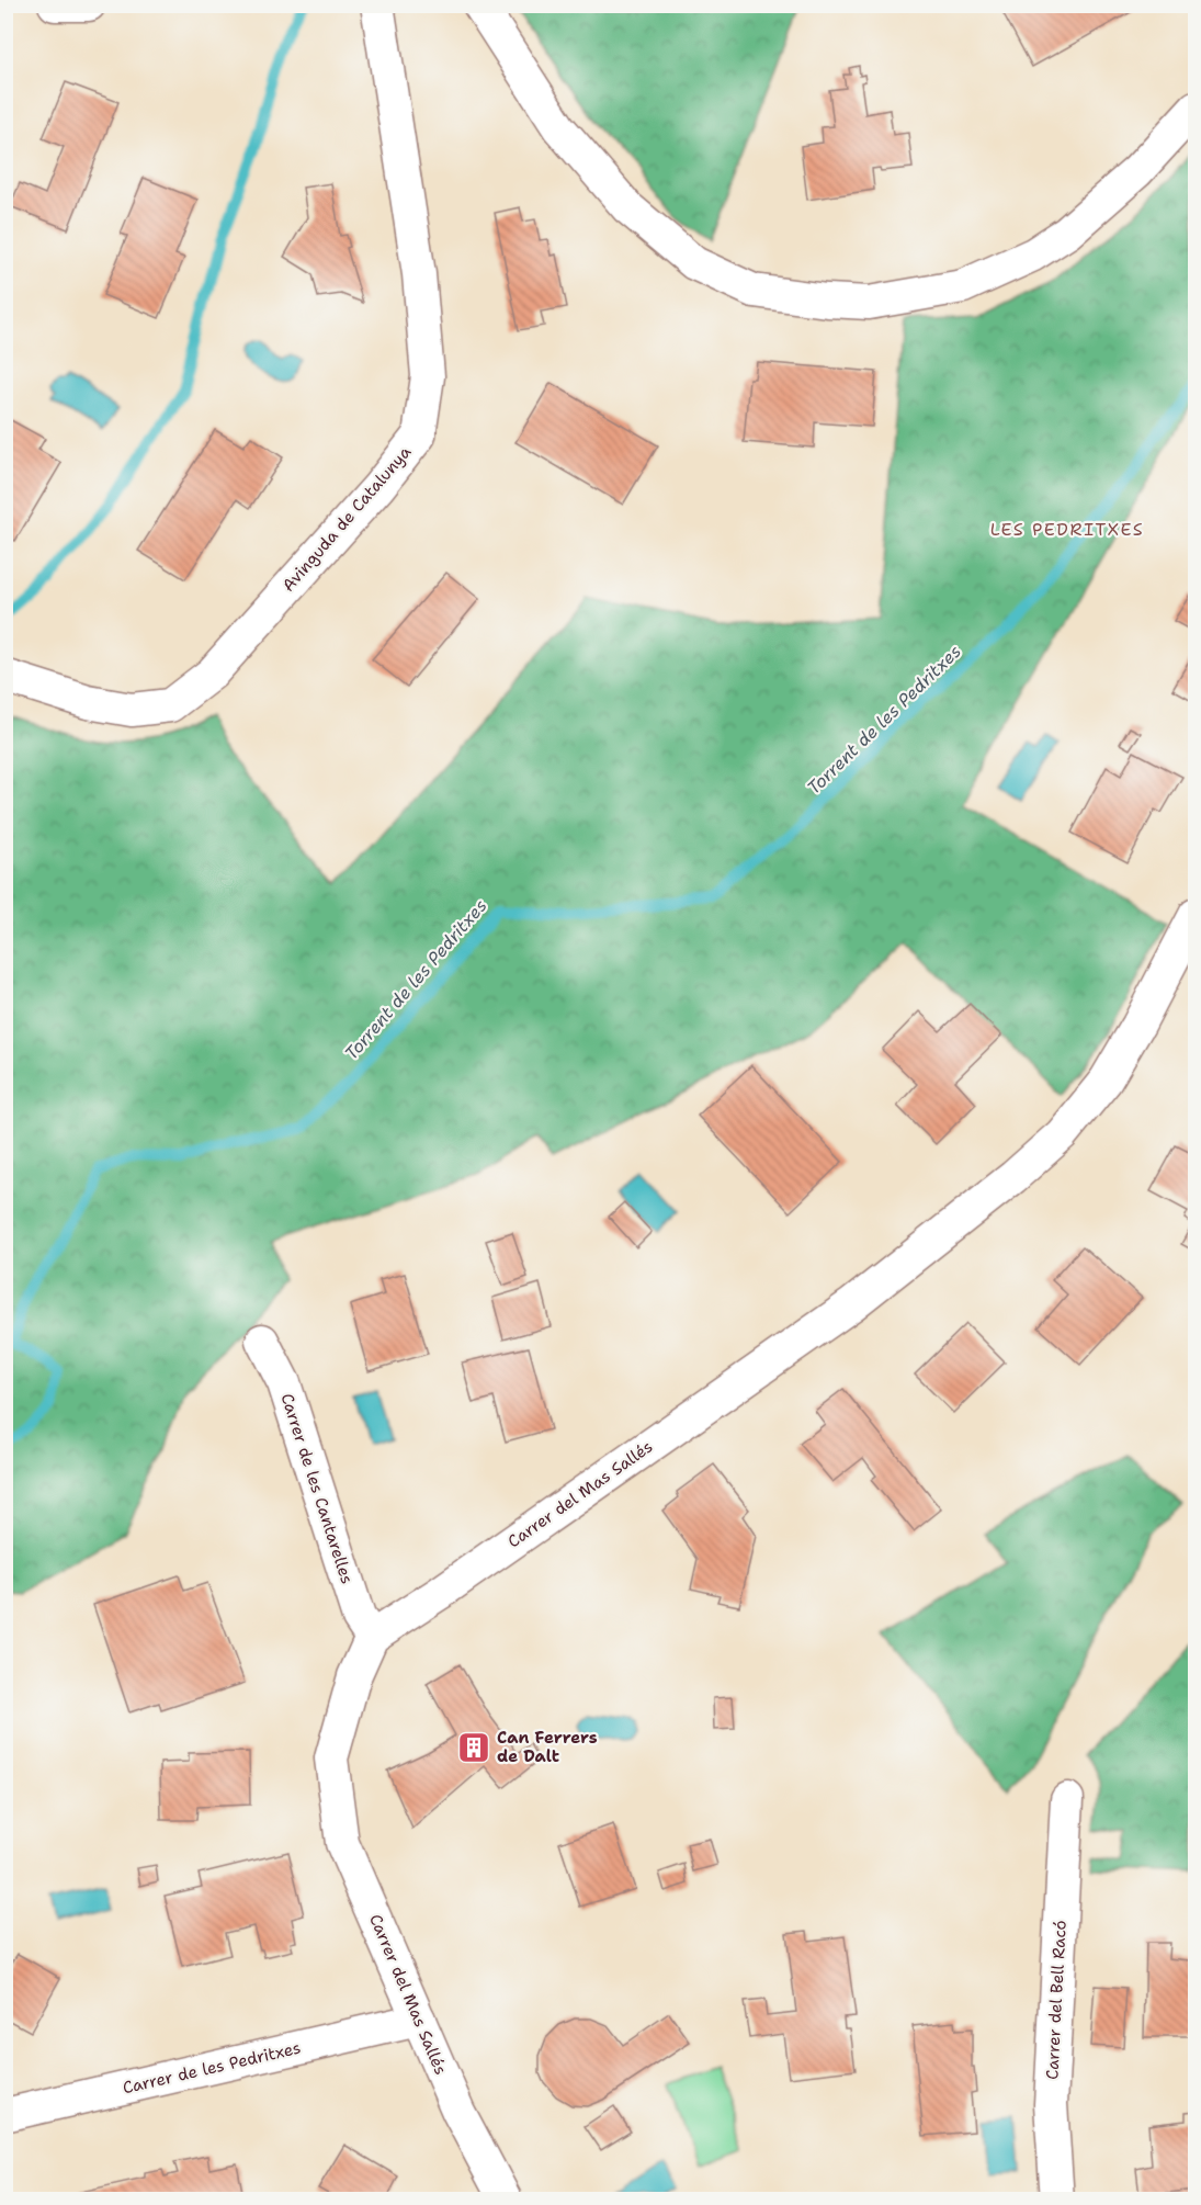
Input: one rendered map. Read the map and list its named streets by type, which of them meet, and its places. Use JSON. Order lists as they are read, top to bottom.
{
  "streets": {
    "street": [
      "Avinguda de Catalunya",
      "Carrer de les Cantarelles",
      "Carrer del Mas Sallés",
      "Carrer del Bell Racó",
      "Carrer de les Pedritxes"
    ]
  },
  "crossings": [
    ["Carrer de les Cantarelles", "Carrer del Mas Sallés"],
    ["Carrer del Mas Sallés", "Carrer de les Pedritxes"]
  ],
  "districts": ["LES PEDRITXES"],
  "water": ["Torrent de les Pedritxes"],
  "places": {
    "building": ["Can Ferrers de Dalt"]
  }
}
